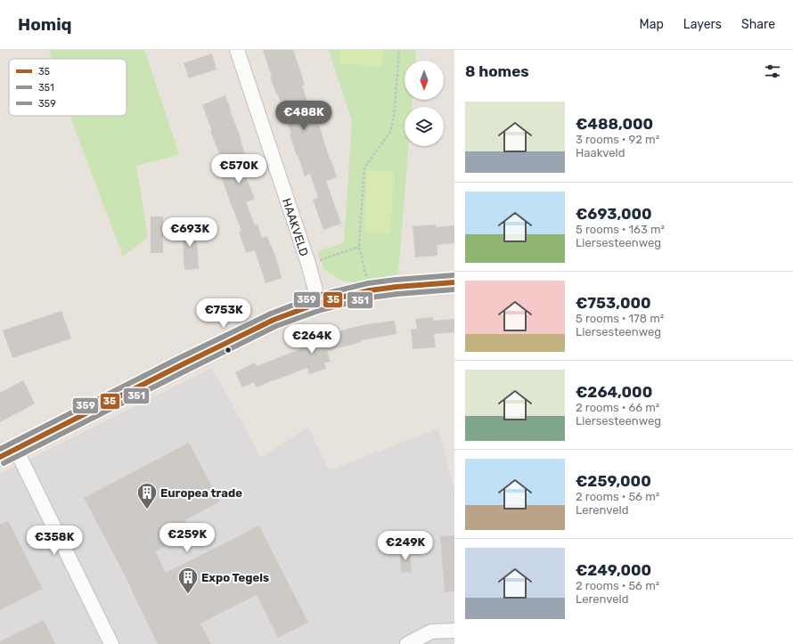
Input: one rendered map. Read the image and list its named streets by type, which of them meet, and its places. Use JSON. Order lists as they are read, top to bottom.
{
  "streets": {
    "street": ["HAAKVELD"]
  },
  "places": {
    "building": ["Europea trade", "Expo Tegels"]
  },
  "lines": ["transit line 359", "transit line 35", "transit line 351"],
  "legend": ["35", "351", "359"],
  "north": "bottom",
  "page": {
    "header": "Homiq",
    "nav": ["Map", "Layers", "Share"],
    "heading": "8 homes",
    "list": [
      {
        "name": "€488,000",
        "note": "3 rooms · 92 m² · Haakveld"
      },
      {
        "name": "€693,000",
        "note": "5 rooms · 163 m² · Liersesteenweg"
      },
      {
        "name": "€753,000",
        "note": "5 rooms · 178 m² · Liersesteenweg"
      },
      {
        "name": "€264,000",
        "note": "2 rooms · 66 m² · Liersesteenweg"
      },
      {
        "name": "€259,000",
        "note": "2 rooms · 56 m² · Lerenveld"
      },
      {
        "name": "€249,000",
        "note": "2 rooms · 56 m² · Lerenveld"
      }
    ],
    "price": [
      "€488K",
      "€570K",
      "€693K",
      "€753K",
      "€264K",
      "€259K",
      "€358K",
      "€249K"
    ]
  }
}
